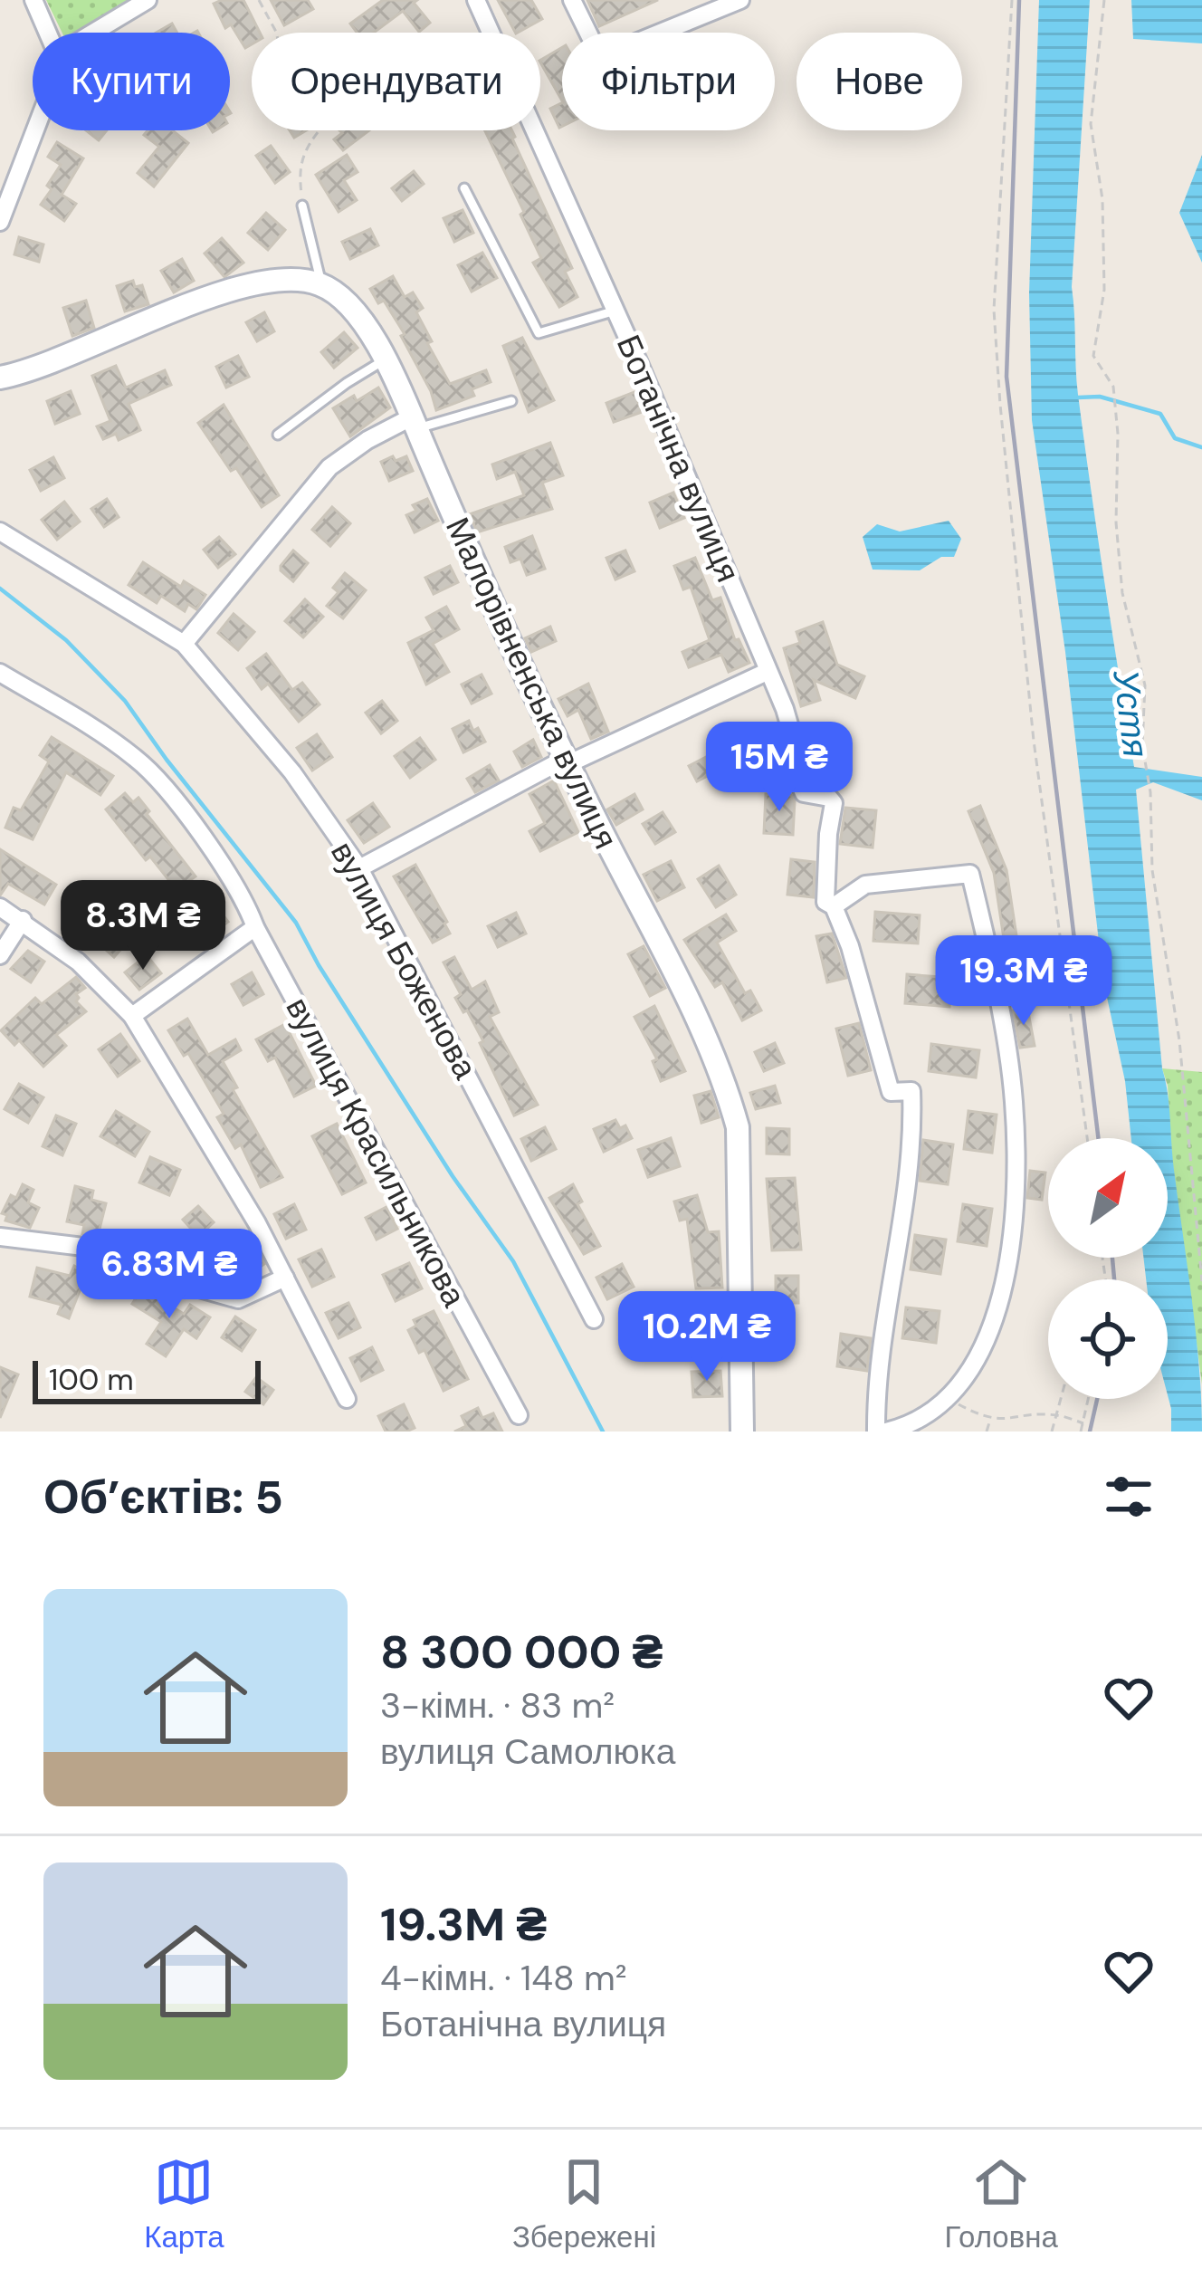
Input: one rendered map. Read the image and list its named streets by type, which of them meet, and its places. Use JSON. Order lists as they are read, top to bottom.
{
  "streets": {
    "street": [
      "Ботанічна вулиця",
      "Малорівненська вулиця",
      "вулиця Боженова",
      "вулиця Красильникова"
    ]
  },
  "water": ["Устя"],
  "scale_bar": "100 m",
  "north": "top right",
  "page": {
    "chip": [
      "Купити",
      "Орендувати",
      "Фільтри",
      "Нове"
    ],
    "price": [
      "15M ₴",
      "8.3M ₴",
      "19.3M ₴",
      "6.83M ₴",
      "10.2M ₴"
    ],
    "scale": "100 m",
    "heading": "Об’єктів: 5",
    "list": [
      {
        "name": "8 300 000 ₴",
        "note": "3-кімн. · 83 m² · вулиця Самолюка"
      },
      {
        "name": "19.3M ₴",
        "note": "4-кімн. · 148 m² · Ботанічна вулиця"
      }
    ],
    "tabs": ["Карта", "Збережені", "Головна"]
  }
}
